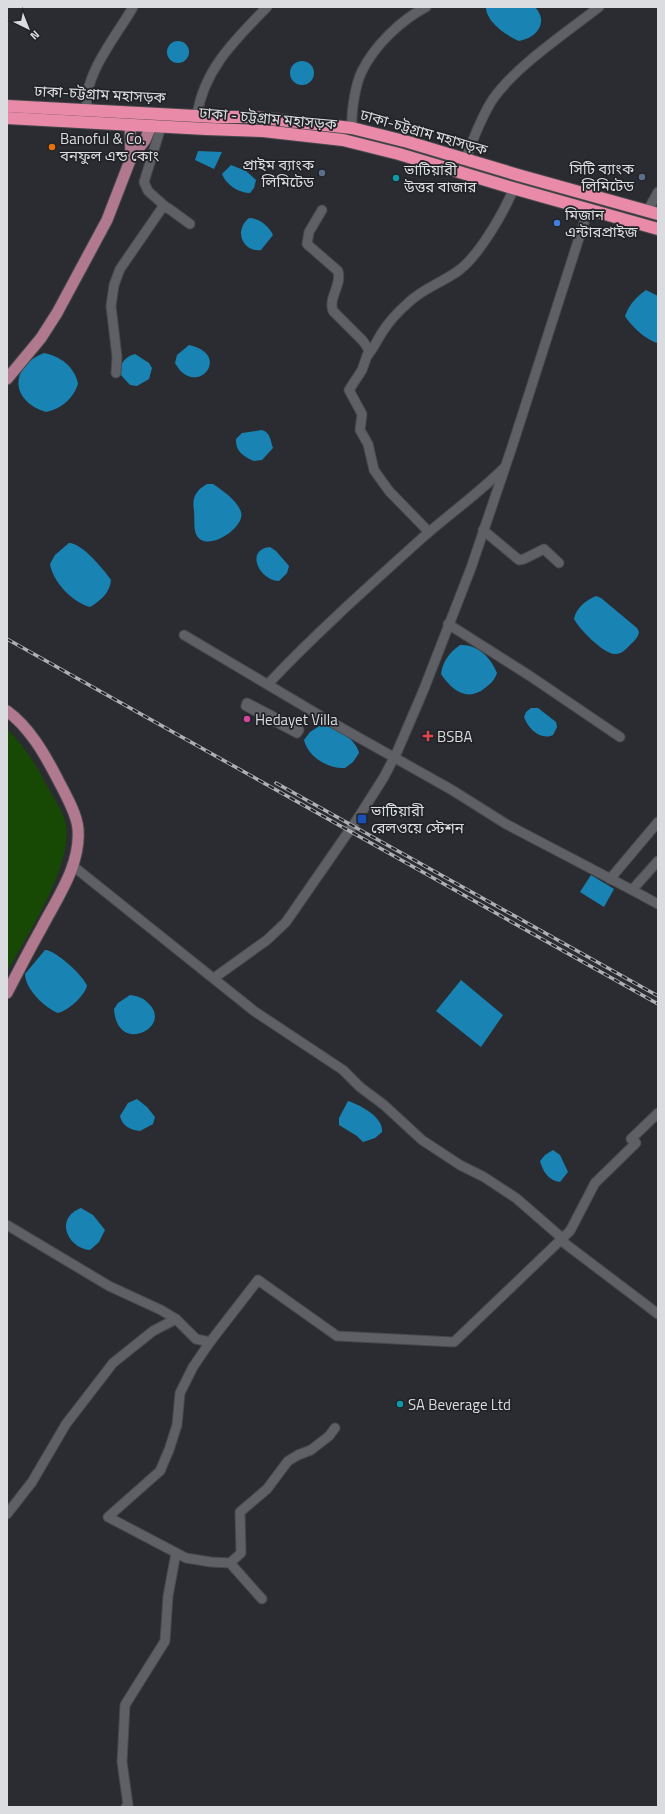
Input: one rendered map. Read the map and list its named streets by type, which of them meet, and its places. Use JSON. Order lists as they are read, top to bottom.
{
  "streets": {
    "highway": ["ঢাকা-চট্টগ্রাম মহাসড়ক", "ঢাকা - চট্টগ্রাম মহাসড়ক"]
  },
  "places": {
    "other": [
      "Banoful & Co. বনফুল এন্ড কোং",
      "প্রাইম ব্যাংক লিমিটেড",
      "সিটি ব্যাংক লিমিটেড",
      "ভাটিয়ারী উত্তর বাজার",
      "মিজান এন্টারপ্রাইজ",
      "Hedayet Villa",
      "SA Beverage Ltd"
    ],
    "health": ["BSBA"],
    "transit": ["ভাটিয়ারী রেলওয়ে স্টেশন"]
  },
  "north": "bottom right"
}
